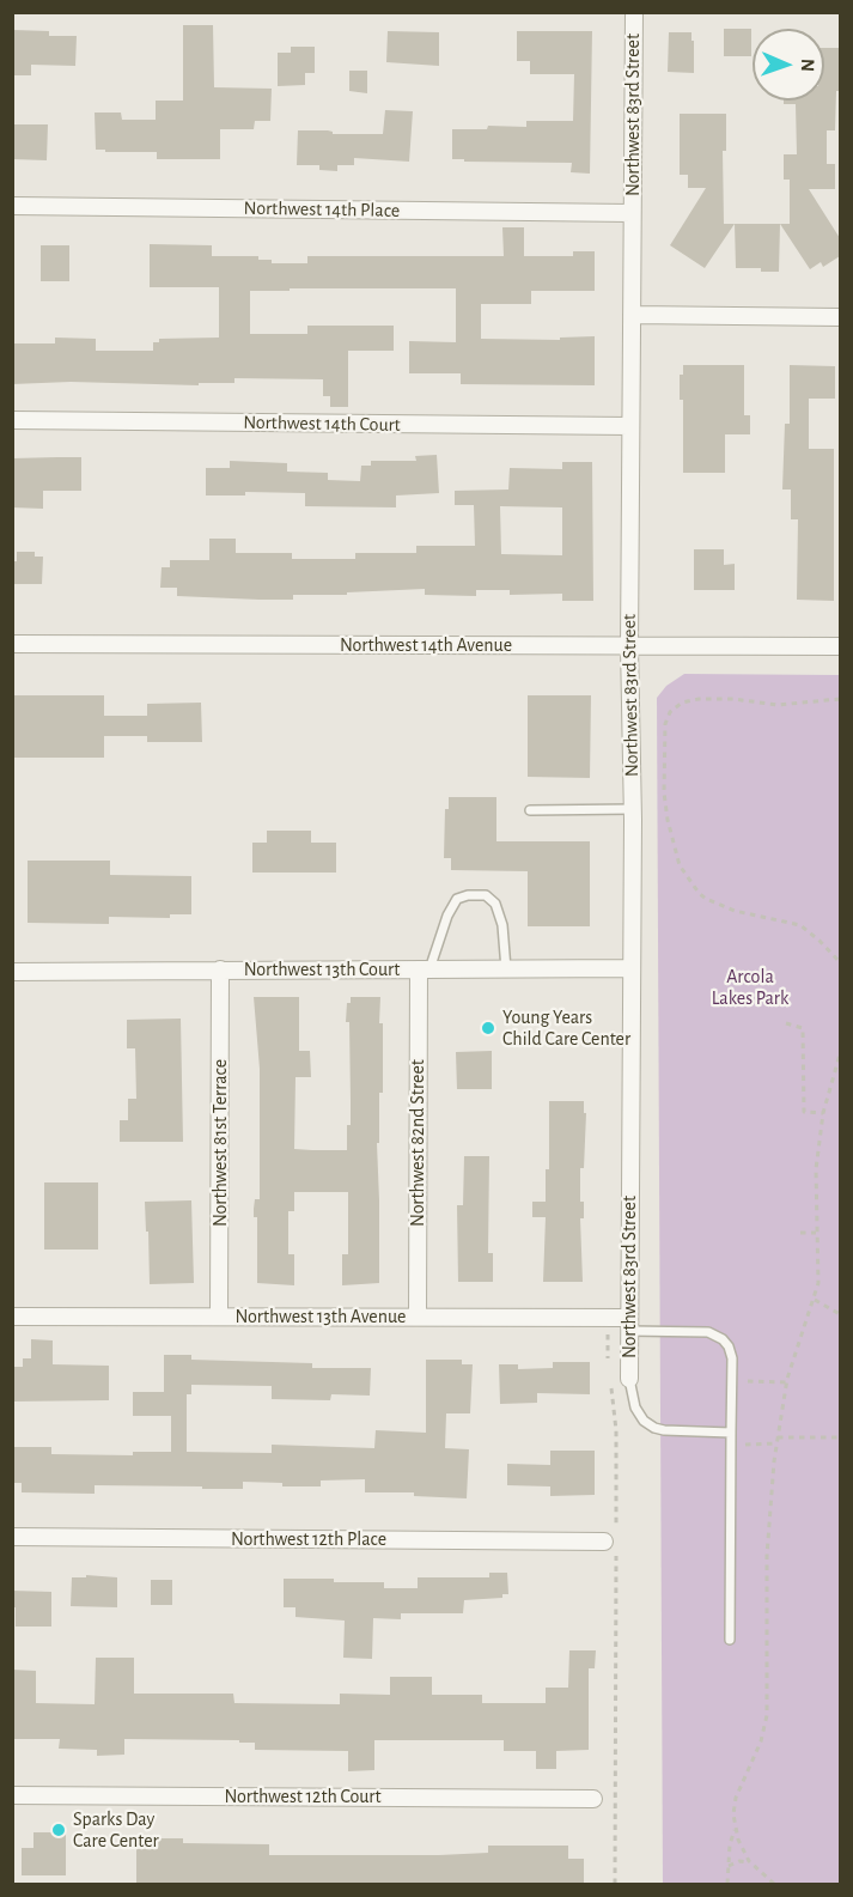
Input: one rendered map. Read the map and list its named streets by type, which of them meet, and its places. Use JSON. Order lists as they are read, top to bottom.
{
  "streets": {
    "street": [
      "Northwest 83rd Street",
      "Northwest 14th Place",
      "Northwest 14th Court",
      "Northwest 14th Avenue",
      "Northwest 13th Court",
      "Northwest 81st Terrace",
      "Northwest 82nd Street",
      "Northwest 13th Avenue",
      "Northwest 12th Place",
      "Northwest 12th Court"
    ]
  },
  "crossings": [
    ["Northwest 83rd Street", "Northwest 14th Place"],
    ["Northwest 83rd Street", "Northwest 14th Court"],
    ["Northwest 83rd Street", "Northwest 14th Avenue"],
    ["Northwest 83rd Street", "Northwest 13th Court"],
    ["Northwest 83rd Street", "Northwest 13th Avenue"],
    ["Northwest 13th Court", "Northwest 81st Terrace"],
    ["Northwest 13th Court", "Northwest 82nd Street"],
    ["Northwest 81st Terrace", "Northwest 13th Avenue"],
    ["Northwest 82nd Street", "Northwest 13th Avenue"]
  ],
  "parks": ["Arcola Lakes Park"],
  "places": ["Young Years Child Care Center", "Sparks Day Care Center"],
  "north": "right"
}
